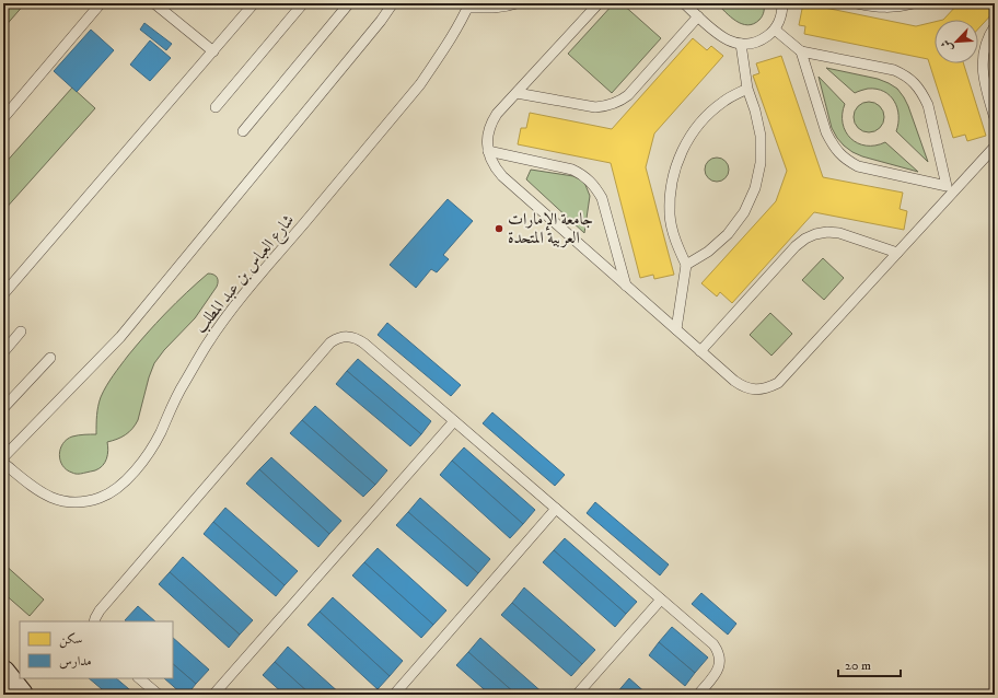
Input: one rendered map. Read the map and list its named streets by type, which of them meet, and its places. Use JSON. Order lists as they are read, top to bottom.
{
  "streets": {
    "lane": ["شارع العباس بن عبد المطلب"]
  },
  "places": ["جامعة الإمارات العربية المتحدة"],
  "legend": ["سكن", "مدارس"],
  "scale_bar": "20 m",
  "north": "bottom left"
}
